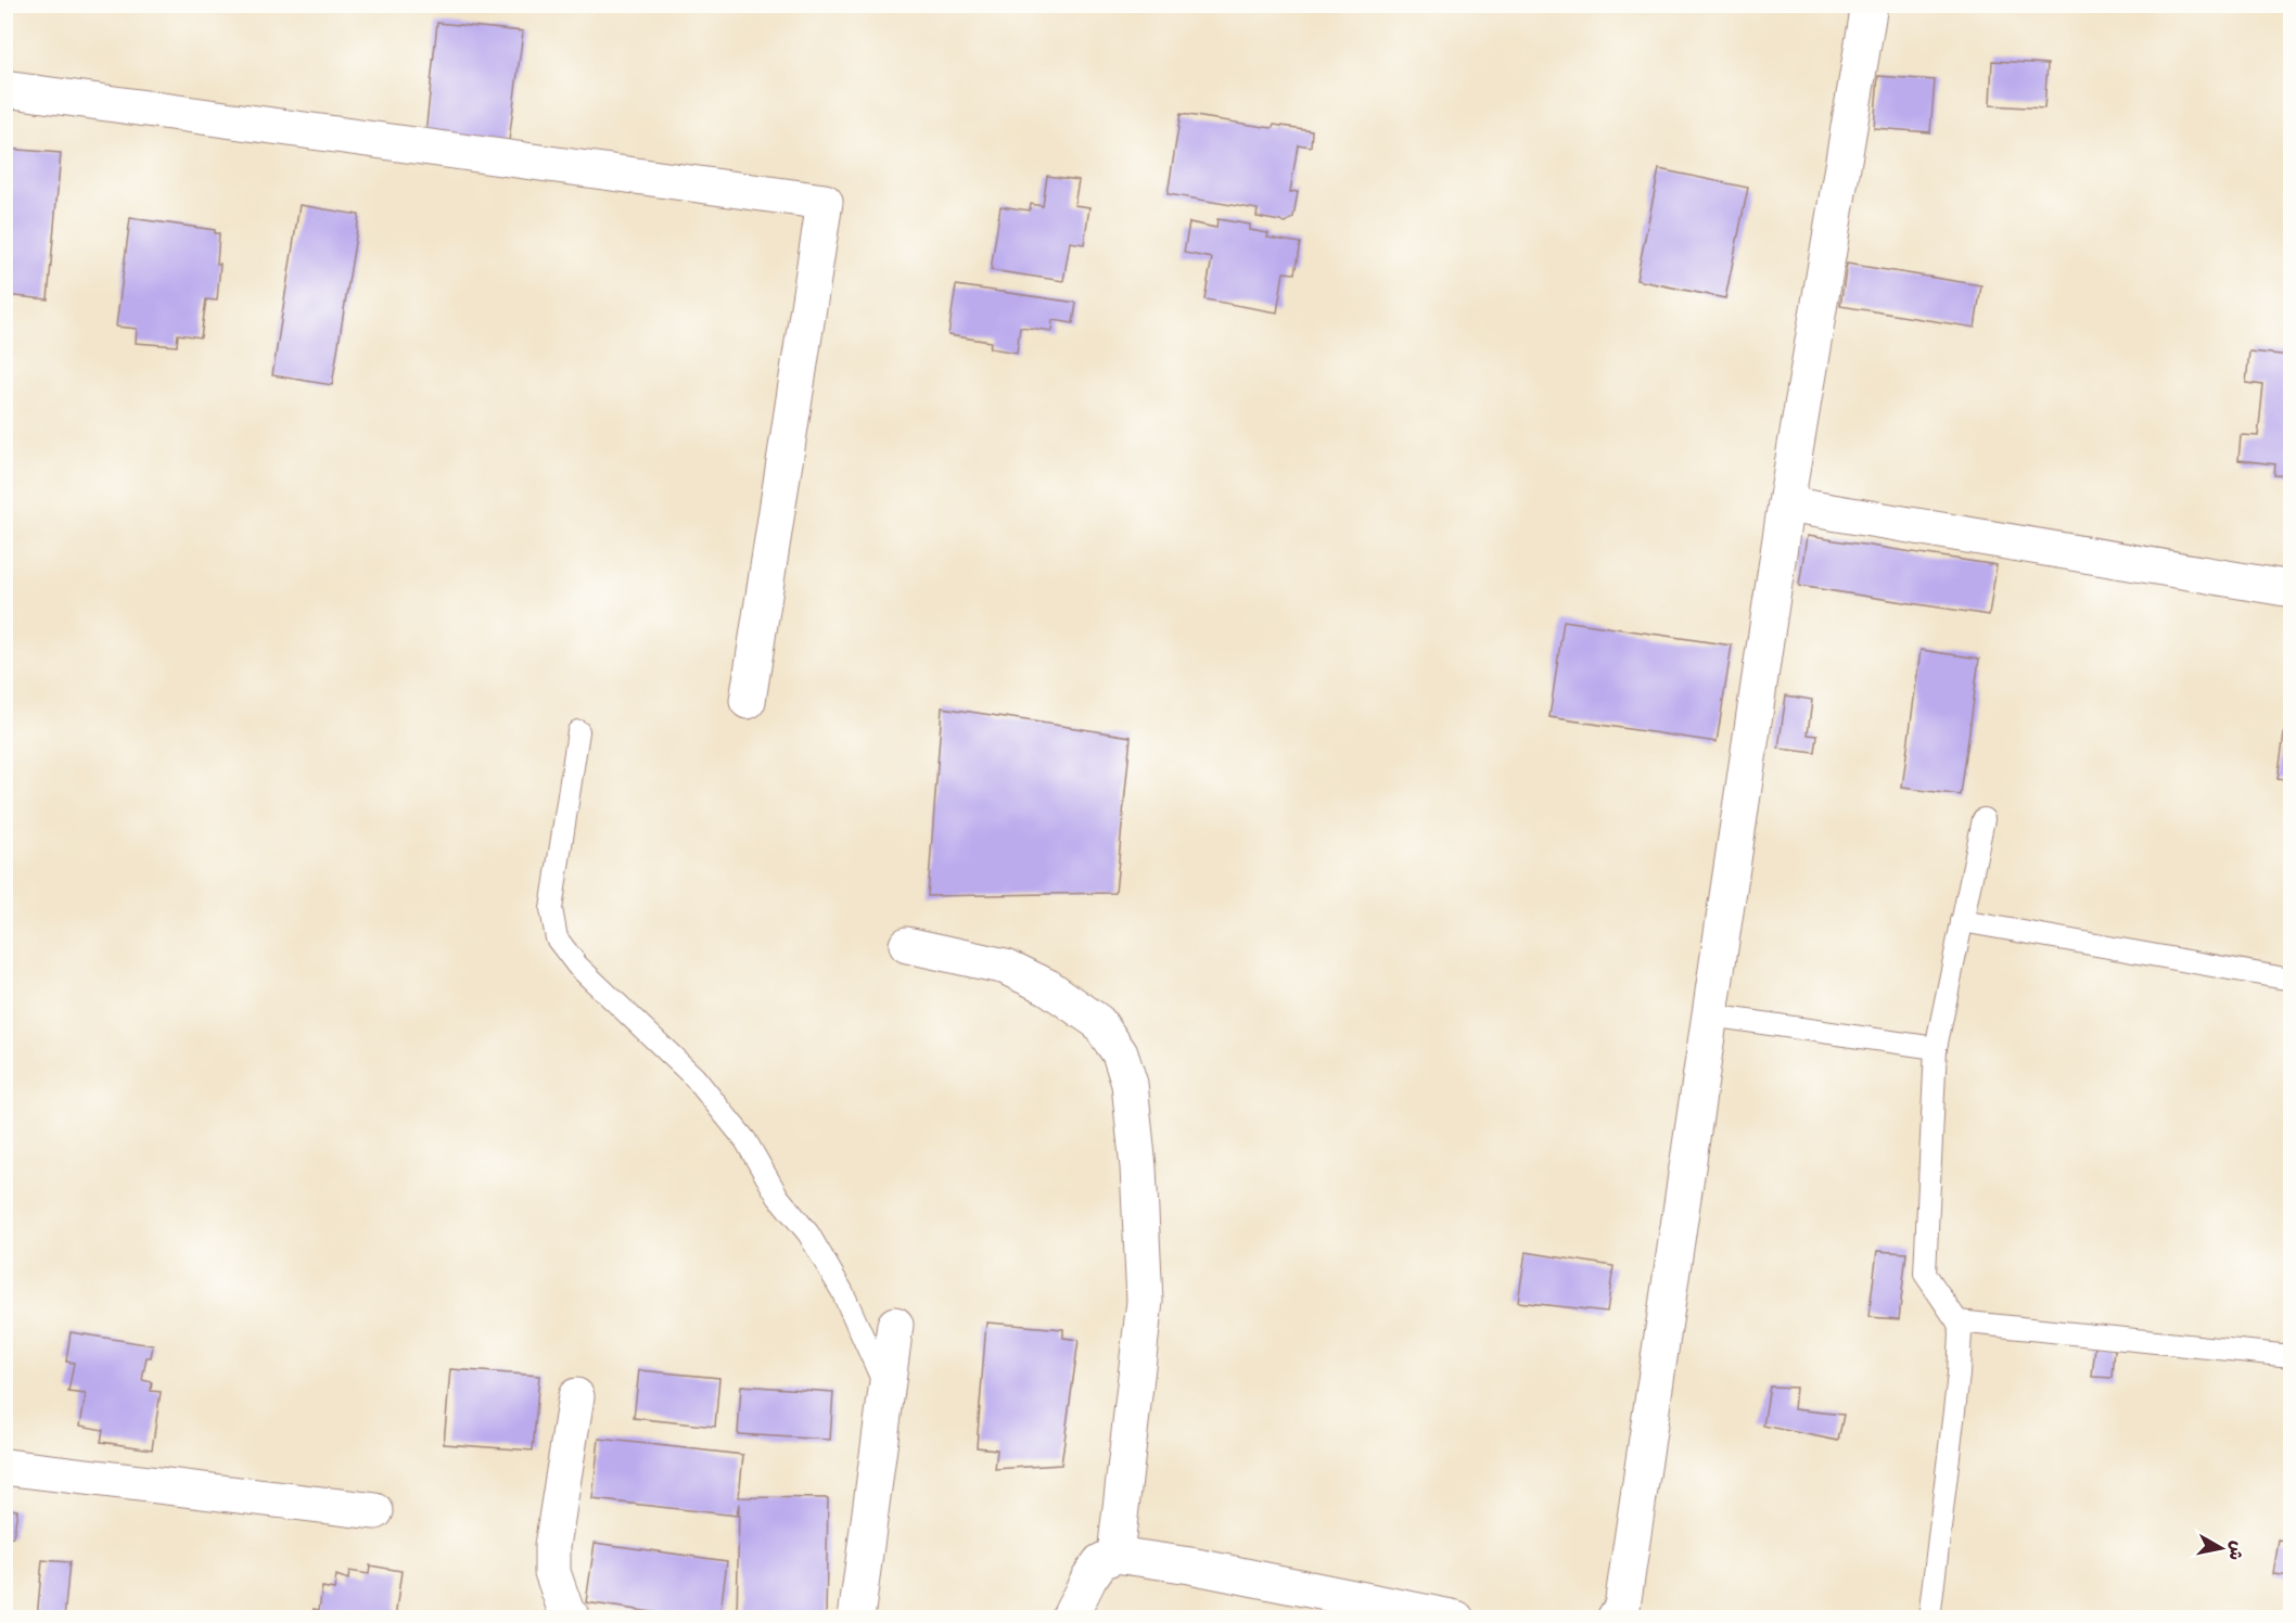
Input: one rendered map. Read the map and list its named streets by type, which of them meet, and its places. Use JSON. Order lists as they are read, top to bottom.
{
  "north": "right"
}
